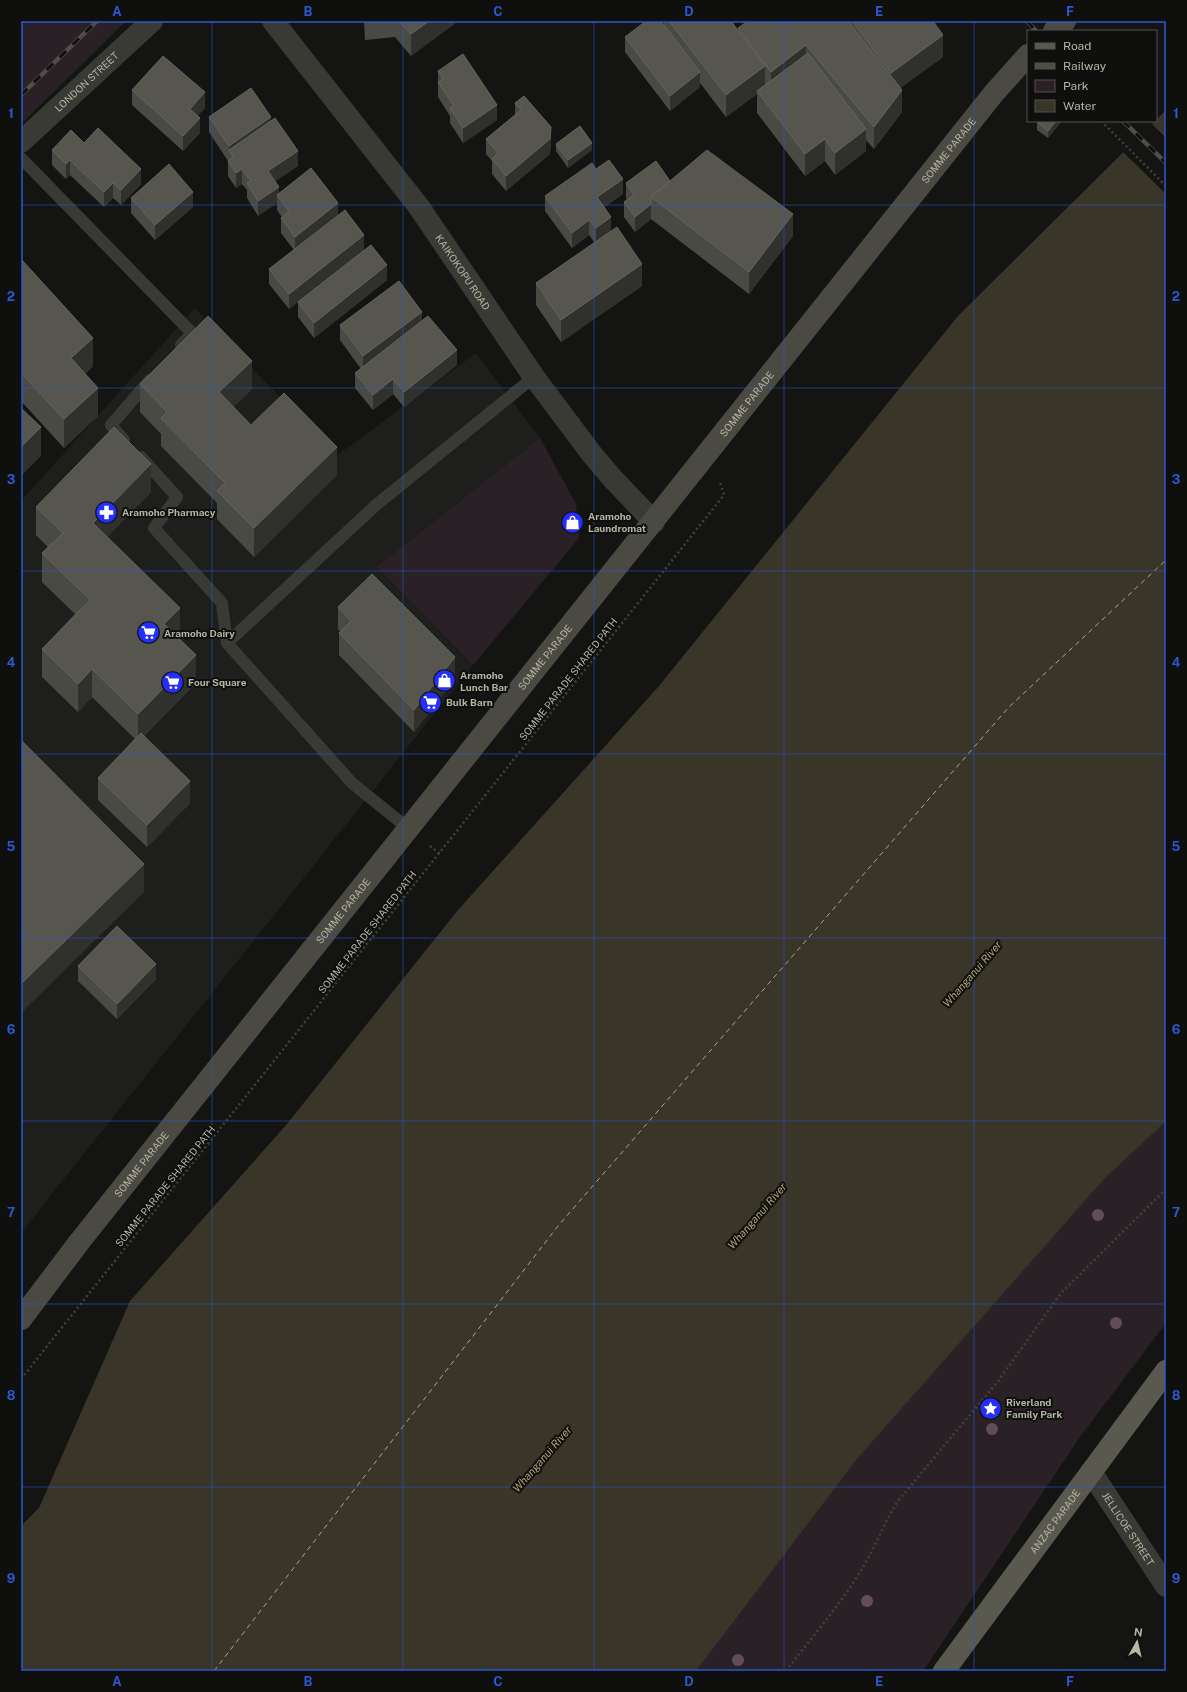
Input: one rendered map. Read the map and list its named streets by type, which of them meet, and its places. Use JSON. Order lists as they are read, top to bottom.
{
  "streets": {
    "main road": ["SOMME PARADE", "ANZAC PARADE"],
    "street": ["LONDON STREET", "KAIKOKOPU ROAD", "JELLICOE STREET"],
    "path": ["SOMME PARADE SHARED PATH"]
  },
  "crossings": [
    ["SOMME PARADE", "KAIKOKOPU ROAD"],
    ["ANZAC PARADE", "JELLICOE STREET"]
  ],
  "water": ["Whanganui River"],
  "places": {
    "pharmacy": ["Aramoho Pharmacy"],
    "shop": ["Aramoho Laundromat", "Aramoho Lunch Bar"],
    "supermarket": ["Aramoho Dairy", "Four Square", "Bulk Barn"],
    "place": ["Riverland Family Park"]
  },
  "legend": [
    "Road",
    "Railway",
    "Park",
    "Water"
  ],
  "north": "top",
  "grid": {
    "columns": [
      "A",
      "B",
      "C",
      "D",
      "E",
      "F"
    ],
    "rows": [
      "1",
      "2",
      "3",
      "4",
      "5",
      "6",
      "7",
      "8",
      "9"
    ]
  }
}
